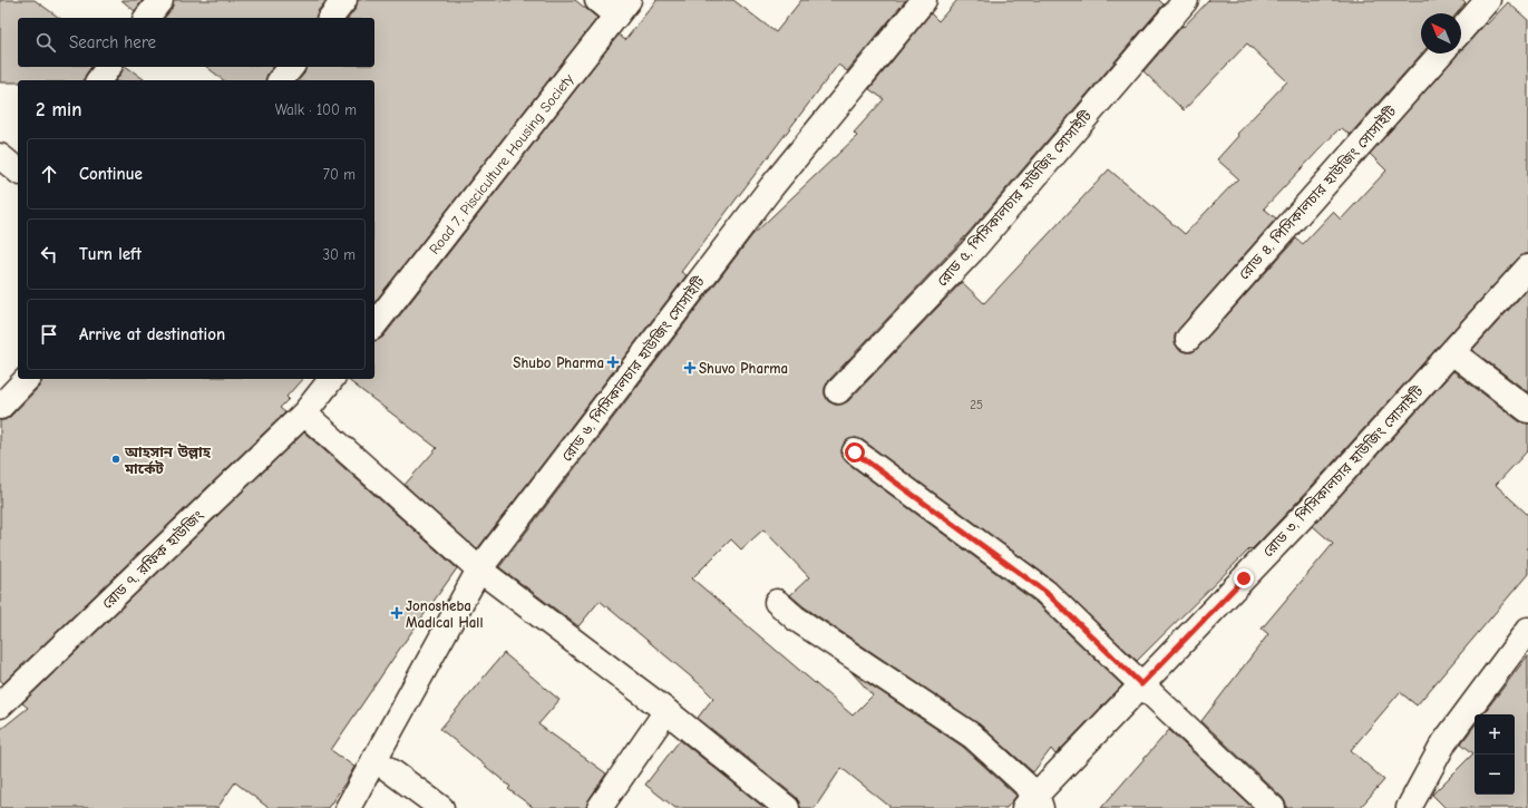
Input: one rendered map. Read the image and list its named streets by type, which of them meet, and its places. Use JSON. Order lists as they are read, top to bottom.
{
  "streets": {
    "street": [
      "Road 7, Pisciculture Housing Society",
      "রোড ৪, পিসিকালচার হাউজিং সোসাইটি",
      "রোড ৫, পিসিকালচার হাউজিং সোসাইটি",
      "রোড ৬, পিসিকালচার হাউজিং সোসাইটি",
      "রোড ৩, পিসিকালচার হাউজিং সোসাইটি",
      "রোড ৭, রফিক হাউজিং"
    ]
  },
  "places": {
    "health": ["Shubo Pharma", "Shuvo Pharma", "Jonosheba Madical Hall"],
    "other": ["আহসান উল্লাহ মার্কেট"]
  },
  "house_numbers": ["25"],
  "north": "top left",
  "page": {
    "search": "Search here",
    "heading": ["2 min", "Walk · 100 m"],
    "list": [
      ["Continue", "70 m"],
      ["Turn left", "30 m"],
      "Arrive at destination"
    ],
    "map_buttons": ["+", "−"]
  }
}
